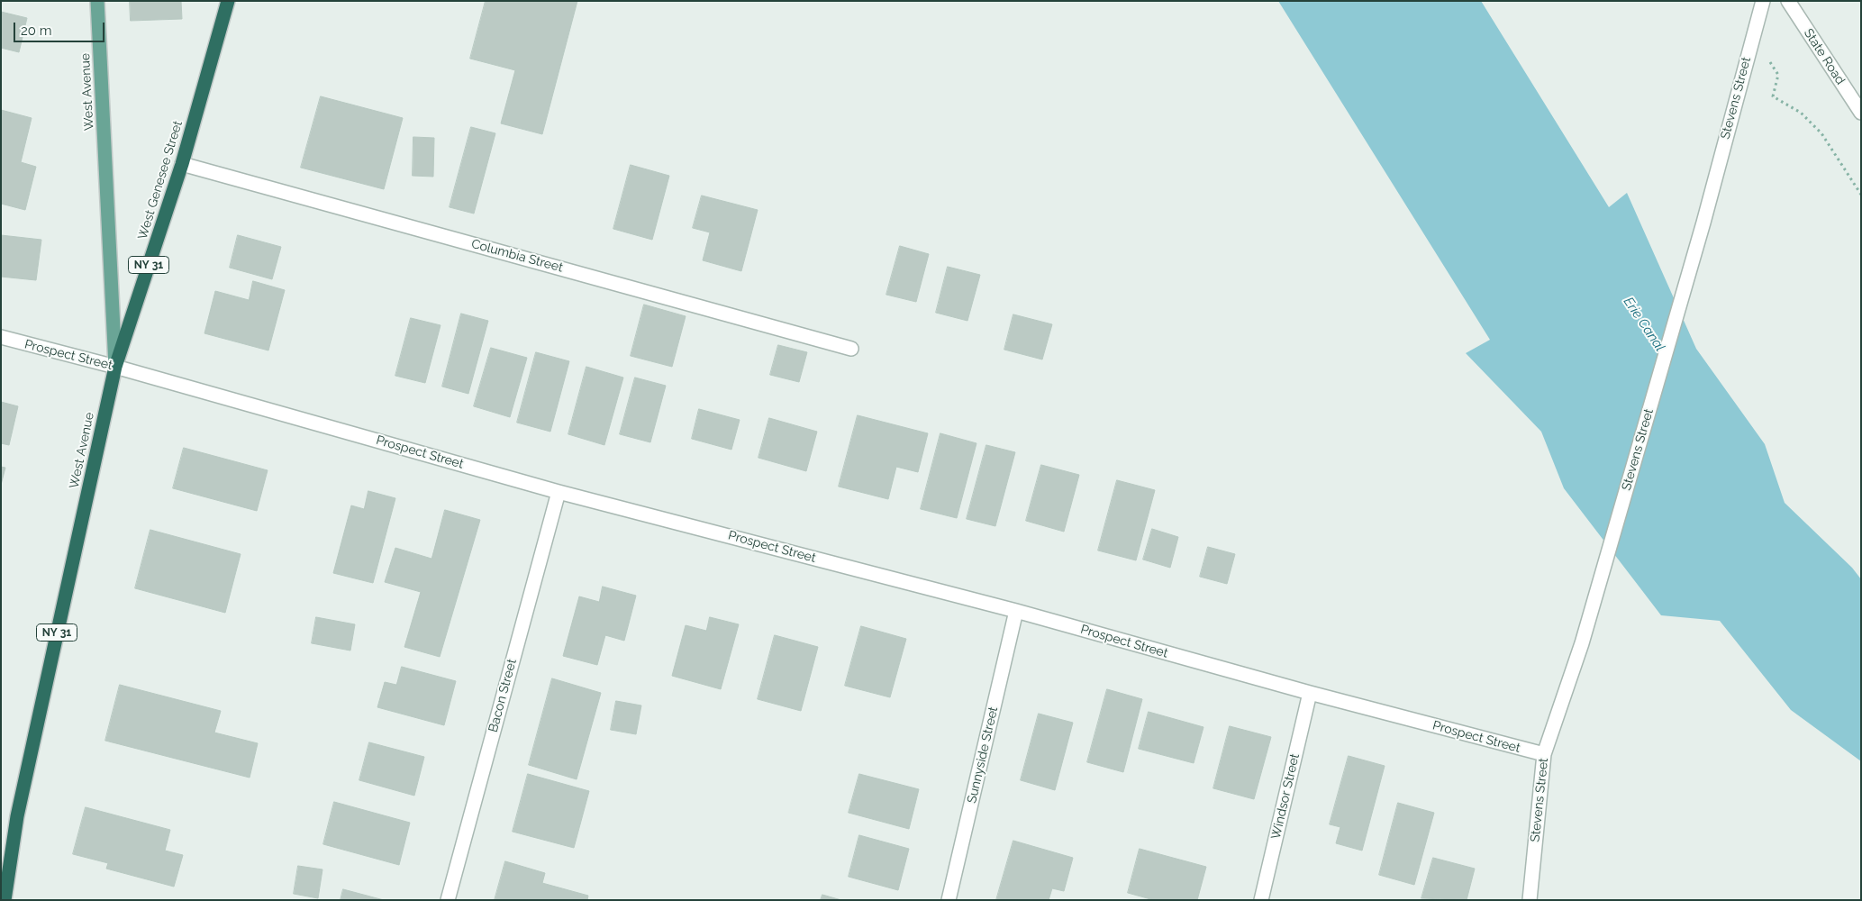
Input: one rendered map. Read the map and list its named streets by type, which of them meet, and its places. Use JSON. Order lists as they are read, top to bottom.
{
  "streets": {
    "highway": ["West Avenue", "West Genesee Street", "NY 31"],
    "street": [
      "State Road",
      "Stevens Street",
      "Columbia Street",
      "Prospect Street",
      "Bacon Street",
      "Sunnyside Street",
      "Windsor Street"
    ]
  },
  "crossings": [
    ["West Avenue", "West Genesee Street"],
    ["West Avenue", "Prospect Street"],
    ["Stevens Street", "Prospect Street"],
    ["West Genesee Street", "Columbia Street"],
    ["West Genesee Street", "Prospect Street"],
    ["Prospect Street", "Bacon Street"],
    ["Prospect Street", "Sunnyside Street"],
    ["Prospect Street", "Windsor Street"]
  ],
  "water": ["Erie Canal"],
  "scale_bar": "20 m"
}
